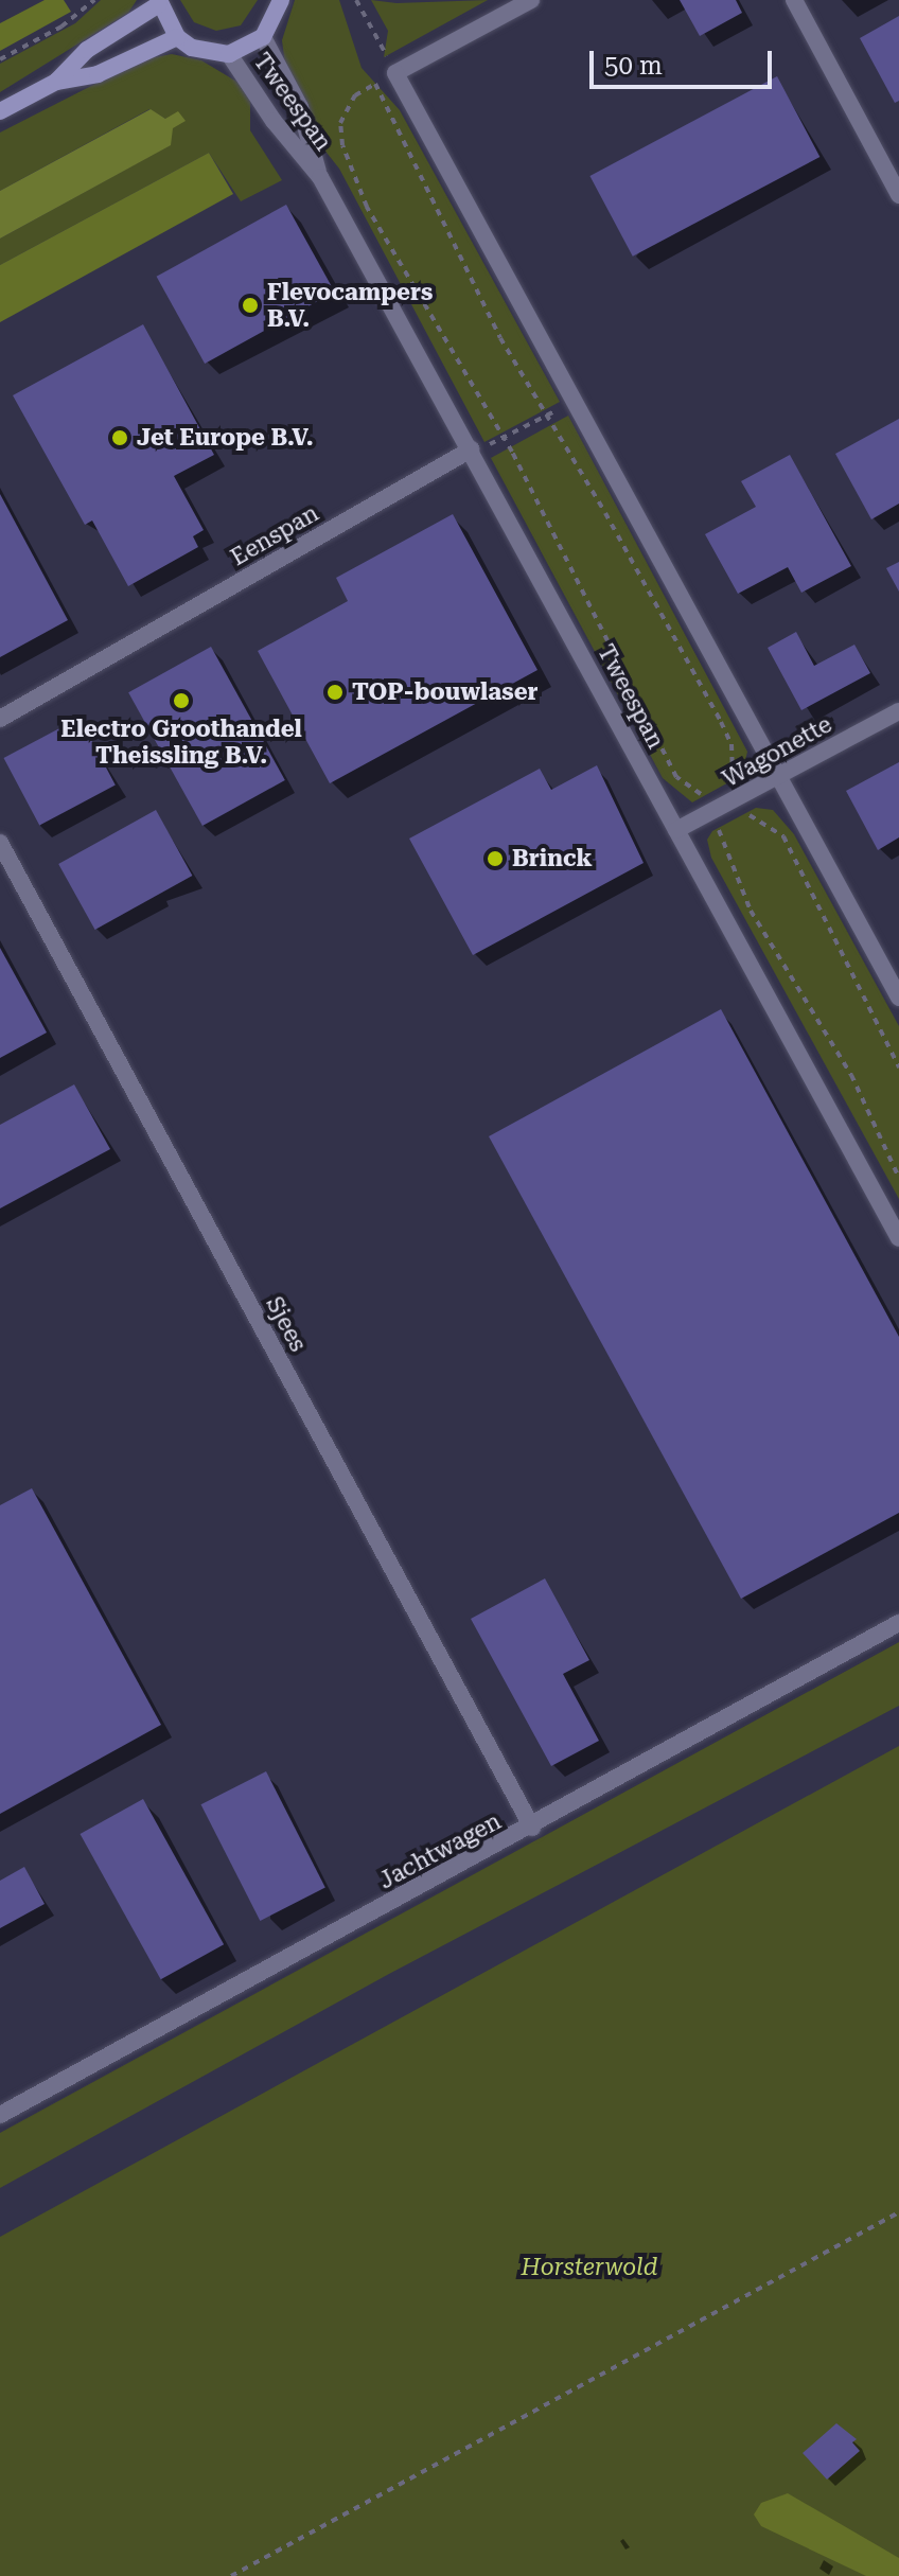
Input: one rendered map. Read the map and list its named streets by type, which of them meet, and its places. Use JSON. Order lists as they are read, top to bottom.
{
  "streets": {
    "street": [
      "Tweespan",
      "Eenspan",
      "Wagonette",
      "Sjees",
      "Jachtwagen"
    ]
  },
  "crossings": [
    ["Tweespan", "Eenspan"],
    ["Tweespan", "Wagonette"],
    ["Sjees", "Jachtwagen"]
  ],
  "parks": ["Horsterwold"],
  "places": [
    "Flevocampers B.V.",
    "Jet Europe B.V.",
    "TOP-bouwlaser",
    "Electro Groothandel Theissling B.V.",
    "Brinck"
  ],
  "scale_bar": "50 m"
}
